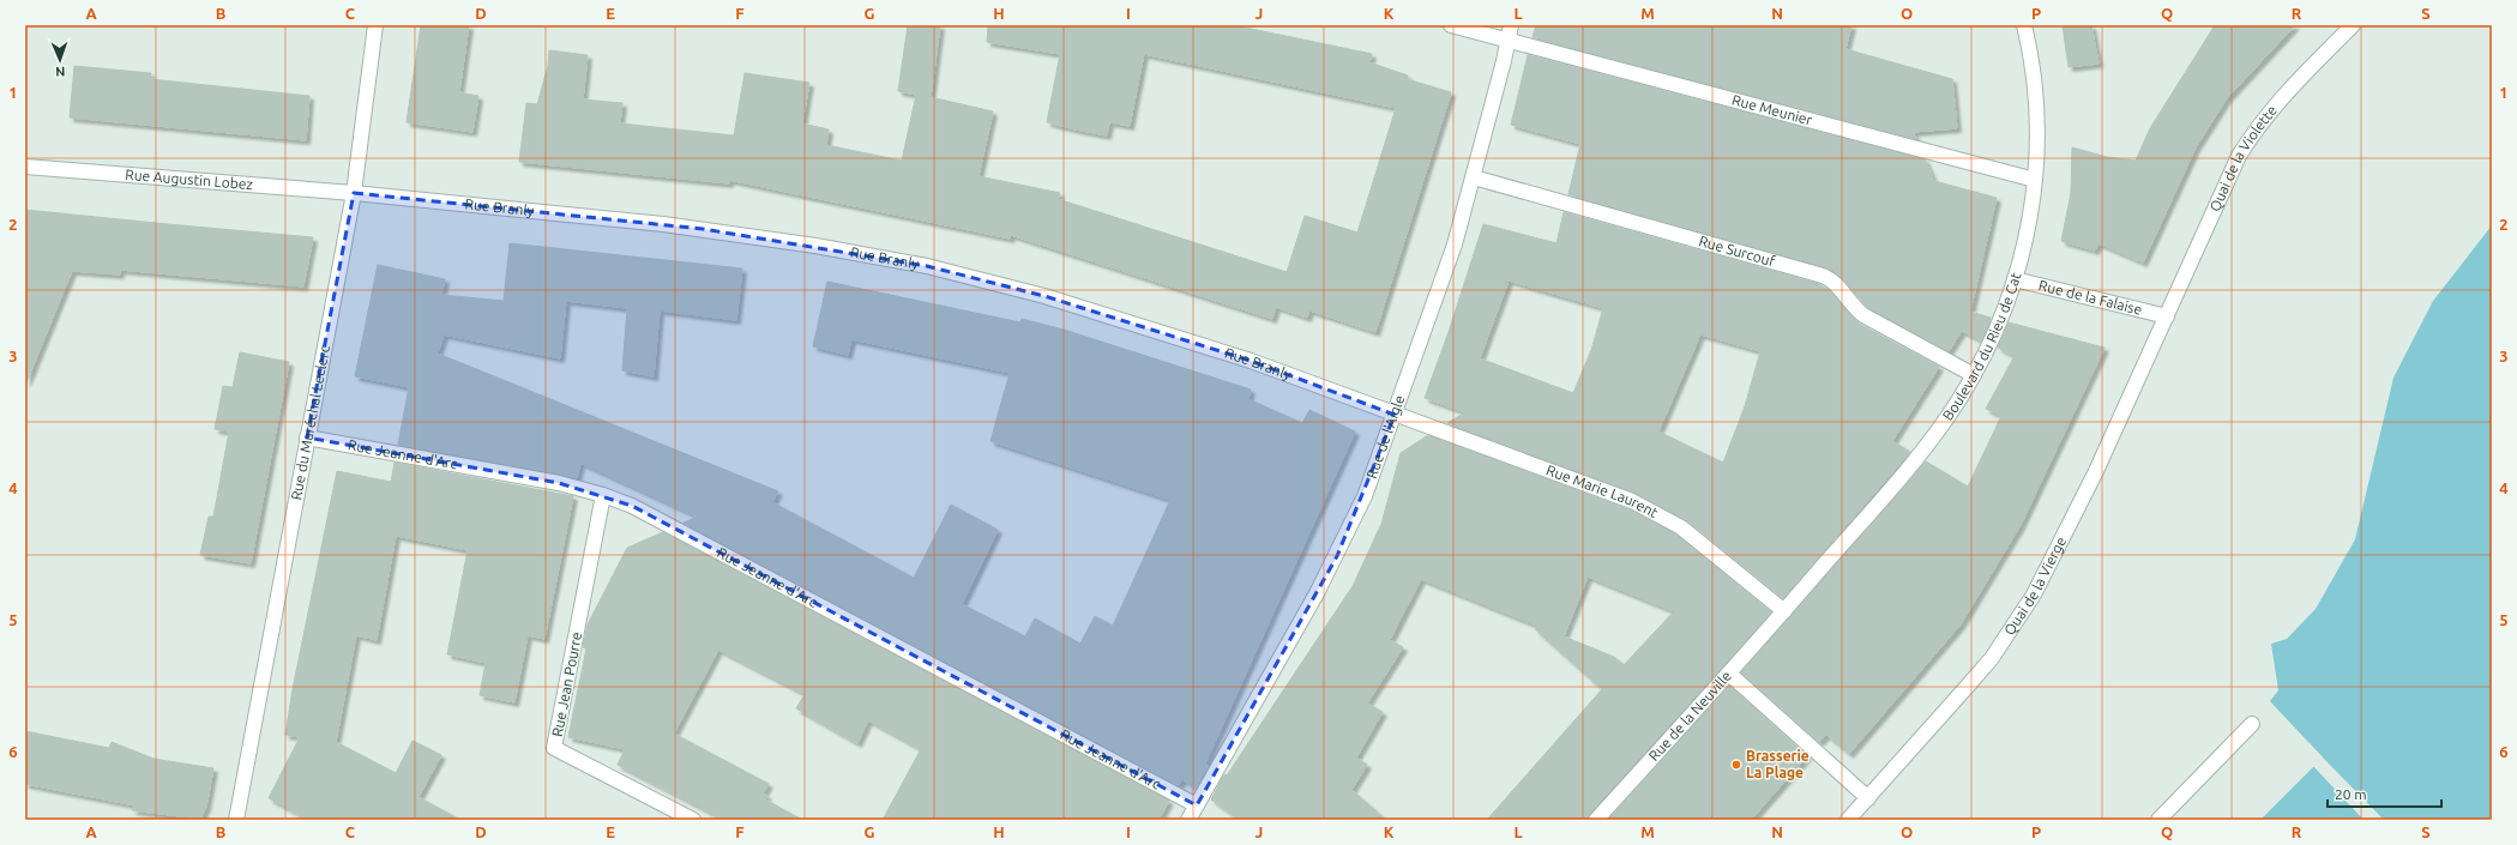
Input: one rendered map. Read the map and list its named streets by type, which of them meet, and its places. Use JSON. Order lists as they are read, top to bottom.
{
  "streets": {
    "street": [
      "Rue Meunier",
      "Quai de la Violette",
      "Rue Augustin Lobez",
      "Rue Branly",
      "Rue Surcouf",
      "Rue de la Falaise",
      "Boulevard du Rieu de Cat",
      "Rue du Maréchal Leclerc",
      "Rue de l'Aigle",
      "Rue Jeanne d'Arc",
      "Rue Marie Laurent",
      "Quai de la Vierge",
      "Rue Jean Pourre",
      "Rue de la Neuville"
    ]
  },
  "crossings": [
    ["Rue Meunier", "Boulevard du Rieu de Cat"],
    ["Rue Meunier", "Rue de l'Aigle"],
    ["Quai de la Violette", "Rue de la Falaise"],
    ["Quai de la Violette", "Quai de la Vierge"],
    ["Rue Augustin Lobez", "Rue Branly"],
    ["Rue Augustin Lobez", "Rue du Maréchal Leclerc"],
    ["Rue Branly", "Rue du Maréchal Leclerc"],
    ["Rue Branly", "Rue de l'Aigle"],
    ["Rue Branly", "Rue Marie Laurent"],
    ["Rue Surcouf", "Boulevard du Rieu de Cat"],
    ["Rue Surcouf", "Rue de l'Aigle"],
    ["Rue de la Falaise", "Boulevard du Rieu de Cat"],
    ["Rue de la Falaise", "Quai de la Vierge"],
    ["Boulevard du Rieu de Cat", "Rue Marie Laurent"],
    ["Boulevard du Rieu de Cat", "Rue de la Neuville"],
    ["Rue du Maréchal Leclerc", "Rue Jeanne d'Arc"],
    ["Rue de l'Aigle", "Rue Jeanne d'Arc"],
    ["Rue de l'Aigle", "Rue Marie Laurent"],
    ["Rue Jeanne d'Arc", "Rue Jean Pourre"],
    ["Rue Marie Laurent", "Rue de la Neuville"]
  ],
  "places": ["Brasserie La Plage"],
  "scale_bar": "20 m",
  "north": "bottom",
  "grid": {
    "columns": [
      "A",
      "B",
      "C",
      "D",
      "E",
      "F",
      "G",
      "H",
      "I",
      "J",
      "K",
      "L",
      "M",
      "N",
      "O",
      "P",
      "Q",
      "R",
      "S"
    ],
    "rows": [
      "1",
      "2",
      "3",
      "4",
      "5",
      "6"
    ]
  }
}
